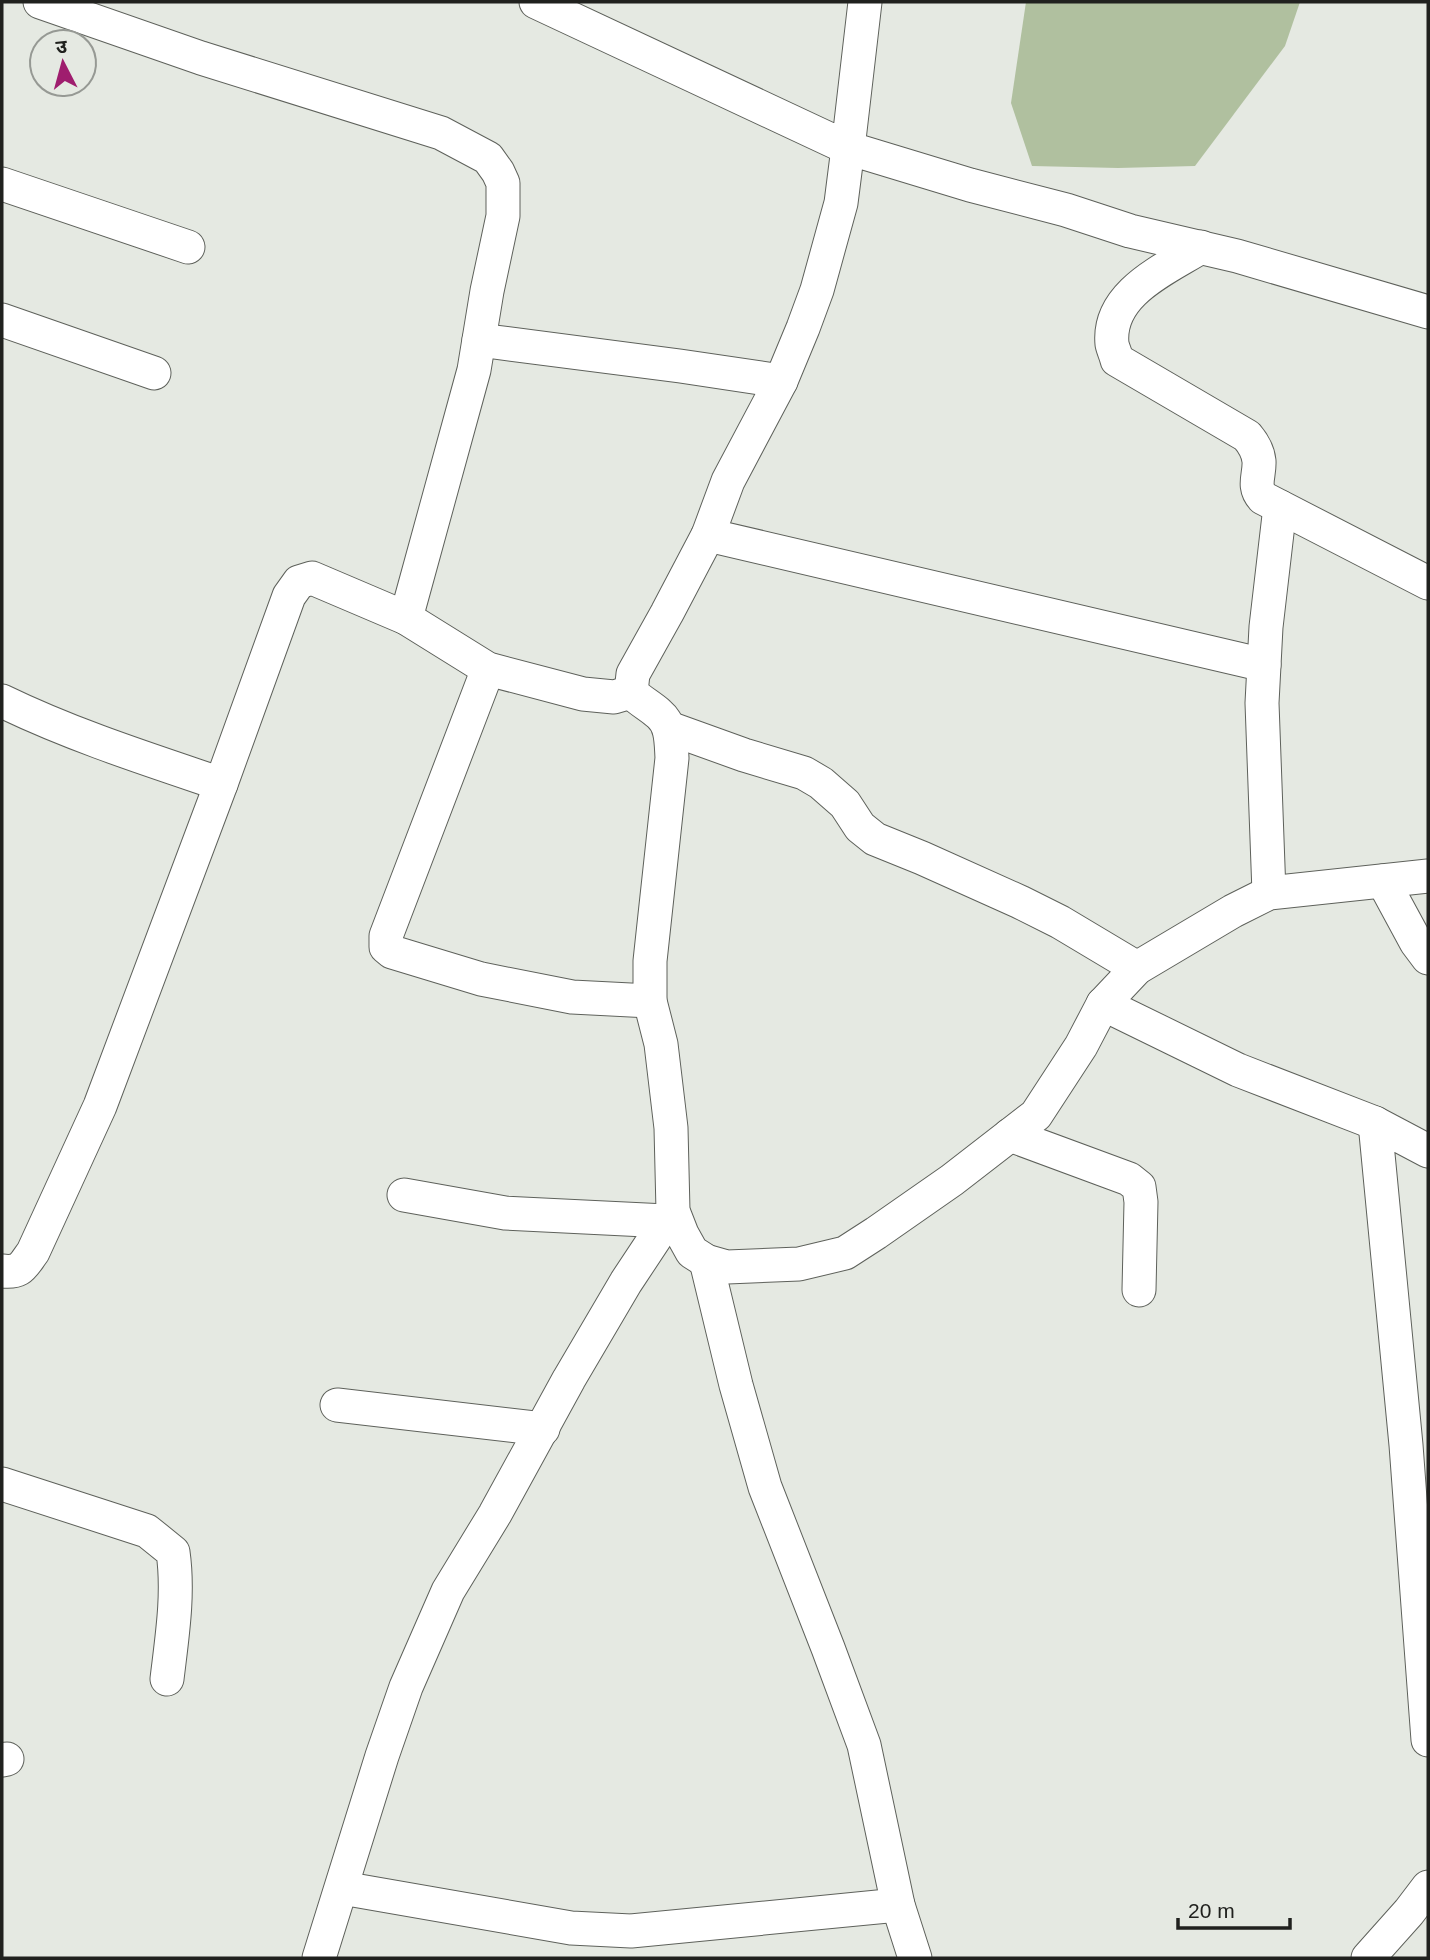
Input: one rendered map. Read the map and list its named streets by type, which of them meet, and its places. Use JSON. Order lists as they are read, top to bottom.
{
  "scale_bar": "20 m",
  "north": "top"
}
